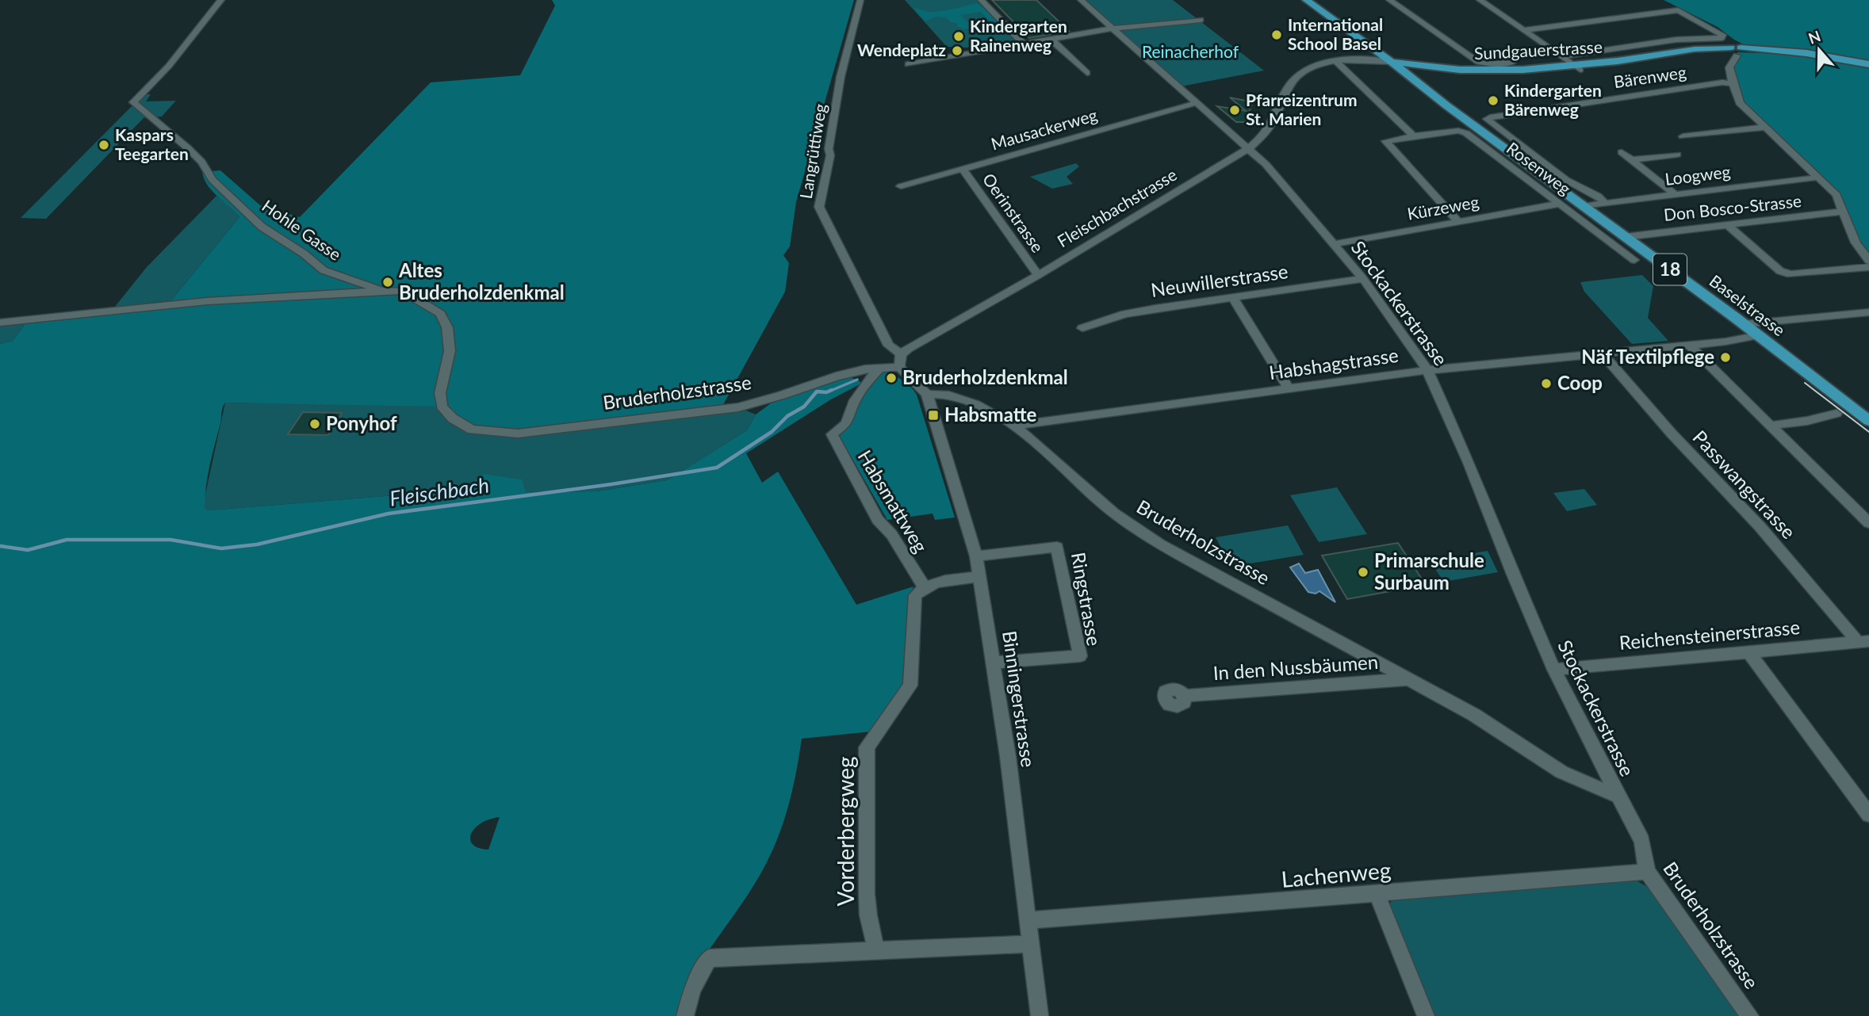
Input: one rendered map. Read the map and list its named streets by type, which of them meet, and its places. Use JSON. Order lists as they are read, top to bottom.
{
  "streets": {
    "main road": ["Sundgauerstrasse", "18", "Baselstrasse"],
    "street": [
      "Bärenweg",
      "Mausackerweg",
      "Langrüttiweg",
      "Rosenweg",
      "Loogweg",
      "Fleischbachstrasse",
      "Kürzeweg",
      "Don Bosco-Strasse",
      "Oerinstrasse",
      "Hohle Gasse",
      "Neuwillerstrasse",
      "Stockackerstrasse",
      "Habshagstrasse",
      "Bruderholzstrasse",
      "Passwangstrasse",
      "Habsmattweg",
      "Ringstrasse",
      "Reichensteinerstrasse",
      "In den Nussbäumen",
      "Binningerstrasse",
      "Vorderbergweg",
      "Lachenweg"
    ]
  },
  "crossings": [
    ["Sundgauerstrasse", "Fleischbachstrasse"],
    ["Sundgauerstrasse", "Baselstrasse"],
    ["Bärenweg", "Loogweg"],
    ["Mausackerweg", "Oerinstrasse"],
    ["Mausackerweg", "Stockackerstrasse"],
    ["Langrüttiweg", "Fleischbachstrasse"],
    ["Rosenweg", "Kürzeweg"],
    ["Loogweg", "Baselstrasse"],
    ["Fleischbachstrasse", "Oerinstrasse"],
    ["Fleischbachstrasse", "Stockackerstrasse"],
    ["Fleischbachstrasse", "Baselstrasse"],
    ["Kürzeweg", "Stockackerstrasse"],
    ["Don Bosco-Strasse", "Baselstrasse"],
    ["Hohle Gasse", "Bruderholzstrasse"],
    ["Neuwillerstrasse", "Stockackerstrasse"],
    ["Stockackerstrasse", "Habshagstrasse"],
    ["Stockackerstrasse", "Bruderholzstrasse"],
    ["Stockackerstrasse", "Reichensteinerstrasse"],
    ["Baselstrasse", "Habshagstrasse"],
    ["Habshagstrasse", "Bruderholzstrasse"],
    ["Habshagstrasse", "Passwangstrasse"],
    ["Bruderholzstrasse", "Habsmattweg"],
    ["Bruderholzstrasse", "In den Nussbäumen"],
    ["Bruderholzstrasse", "Binningerstrasse"],
    ["Bruderholzstrasse", "Lachenweg"],
    ["Passwangstrasse", "Reichensteinerstrasse"],
    ["Habsmattweg", "Vorderbergweg"],
    ["Ringstrasse", "Binningerstrasse"],
    ["Binningerstrasse", "Lachenweg"]
  ],
  "water": ["Fleischbach"],
  "parks": ["Reinacherhof"],
  "places": {
    "other": [
      "International School Basel",
      "Kindergarten Rainenweg",
      "Wendeplatz",
      "Kindergarten Bärenweg",
      "Pfarreizentrum St. Marien",
      "Kaspars Teegarten",
      "Altes Bruderholzdenkmal",
      "Näf Textilpflege",
      "Bruderholzdenkmal",
      "Coop",
      "Ponyhof",
      "Primarschule Surbaum"
    ],
    "transit": ["Habsmatte"]
  },
  "north": "top"
}
